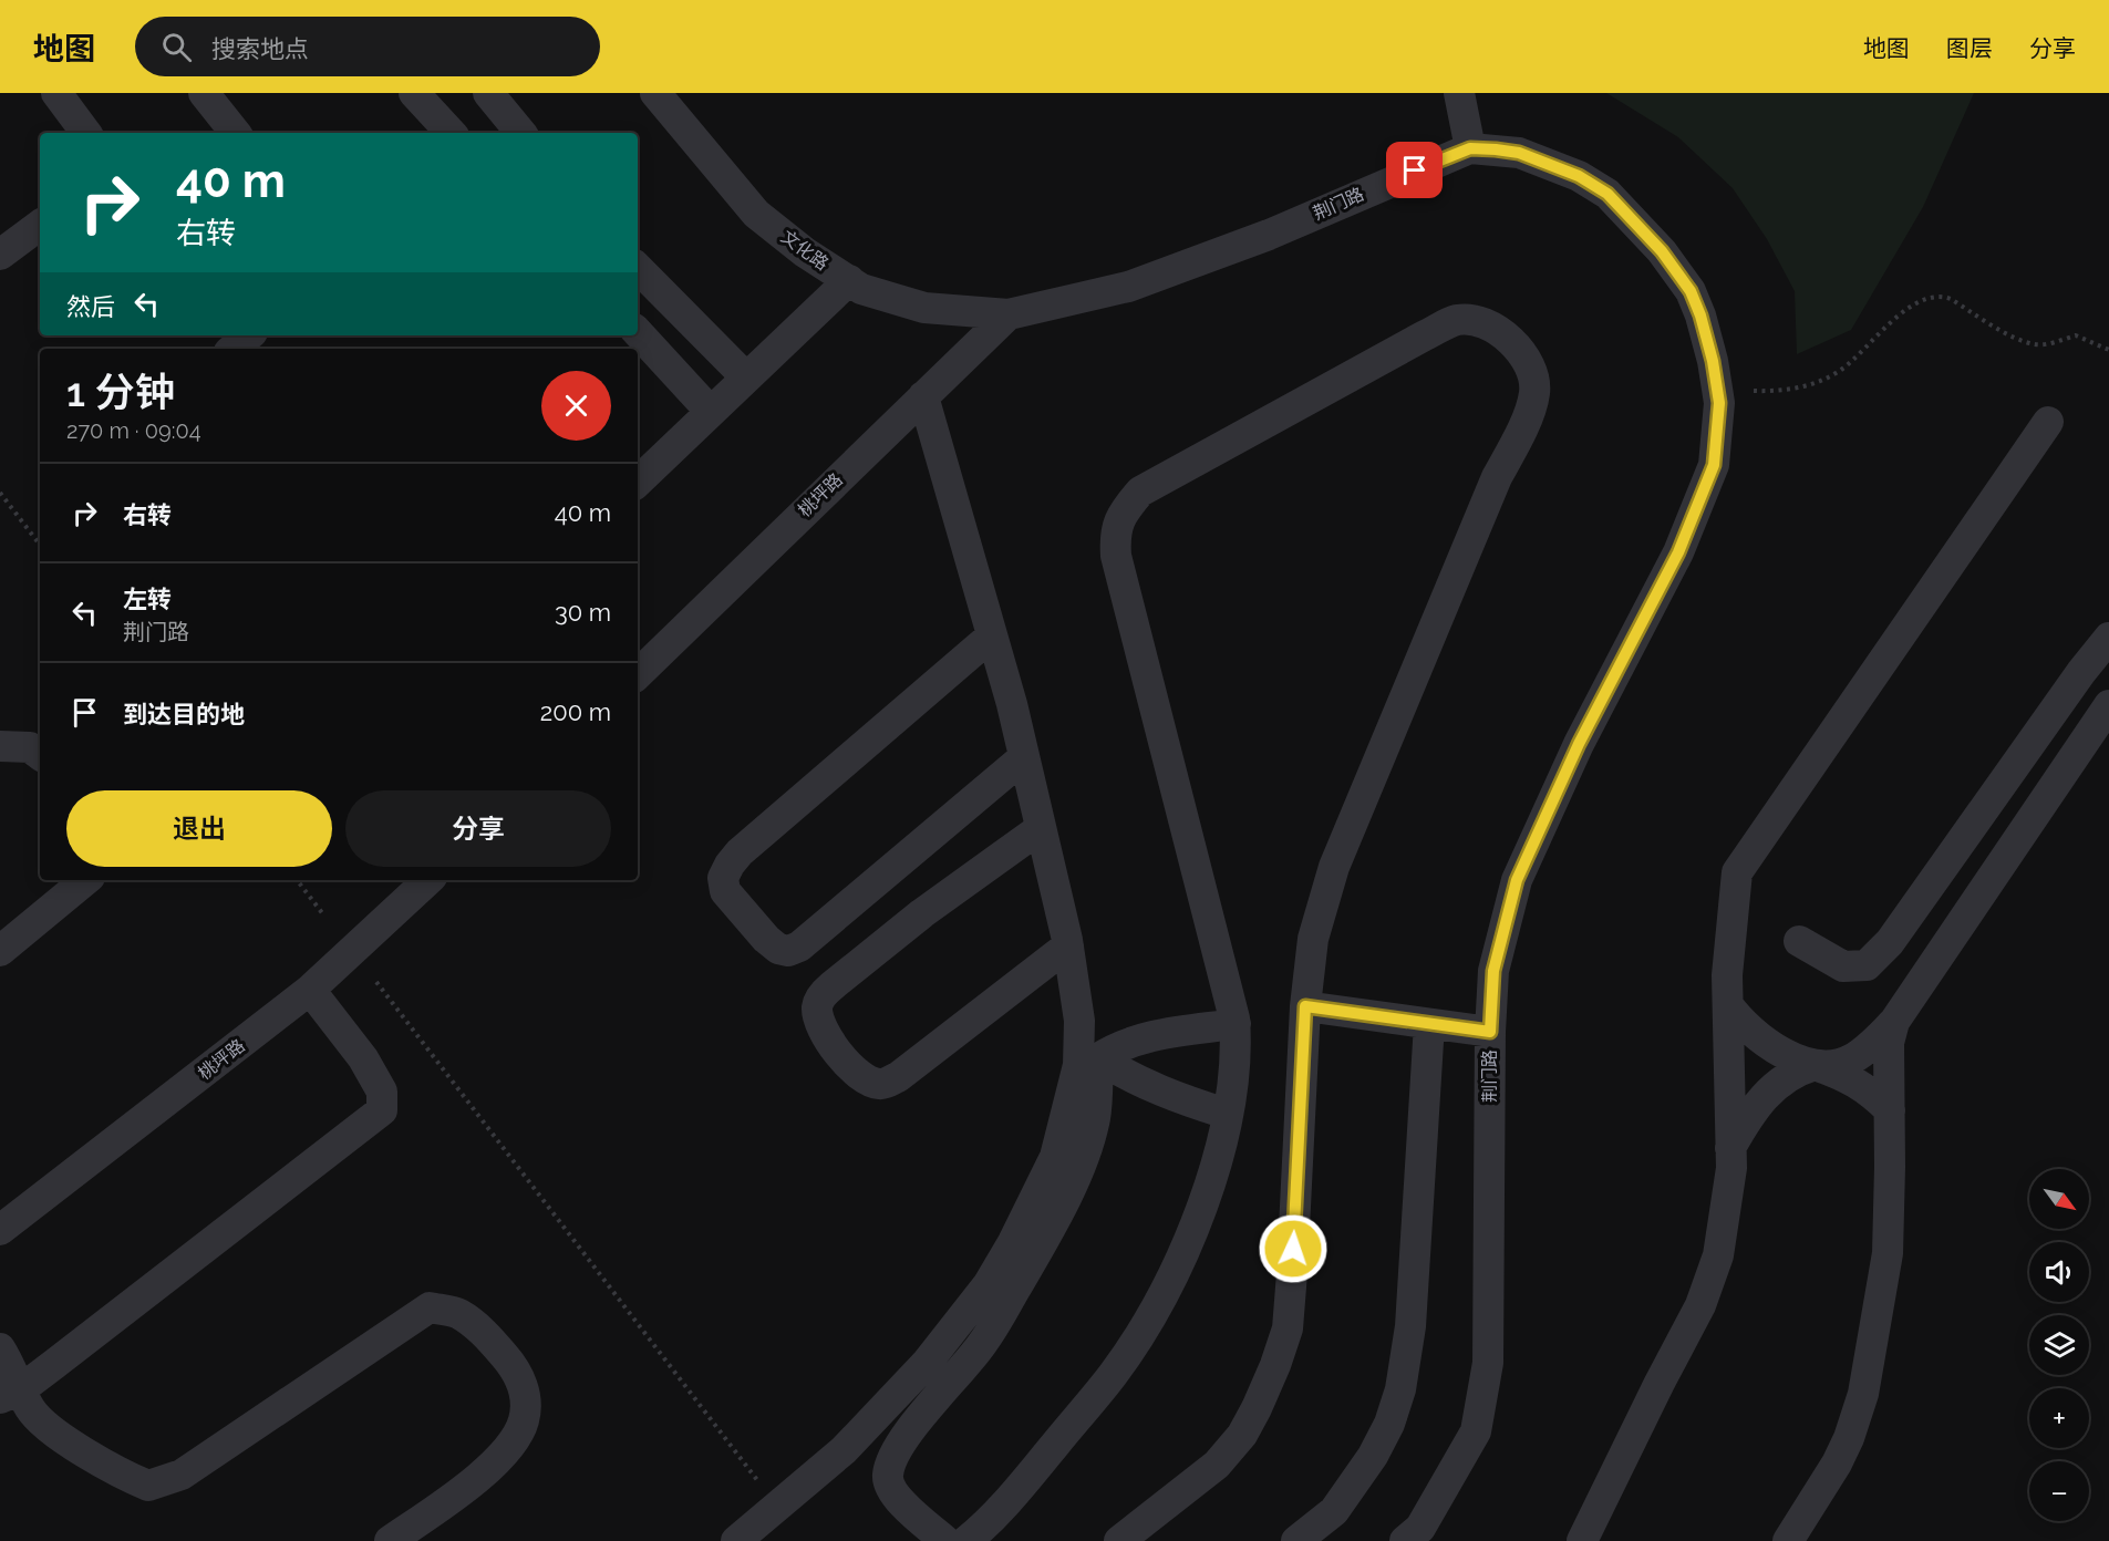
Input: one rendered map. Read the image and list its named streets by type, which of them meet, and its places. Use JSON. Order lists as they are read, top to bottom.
{
  "streets": {
    "street": ["荆门路", "文化路", "桃坪路"]
  },
  "crossings": [
    ["荆门路", "文化路"],
    ["荆门路", "桃坪路"],
    ["文化路", "桃坪路"]
  ],
  "north": "bottom right",
  "page": {
    "header": "地图",
    "search": "搜索地点",
    "nav": ["地图", "图层", "分享"],
    "turn": ["40 m", "右转"],
    "then": "然后",
    "heading": ["1 分钟", "270 m · 09:04"],
    "list": [
      {
        "name": "右转",
        "value": "40 m"
      },
      {
        "name": "左转",
        "note": "荆门路",
        "value": "30 m"
      },
      {
        "name": "到达目的地",
        "value": "200 m"
      }
    ],
    "buttons": ["退出", "分享"],
    "map_buttons": ["+", "−"]
  }
}
